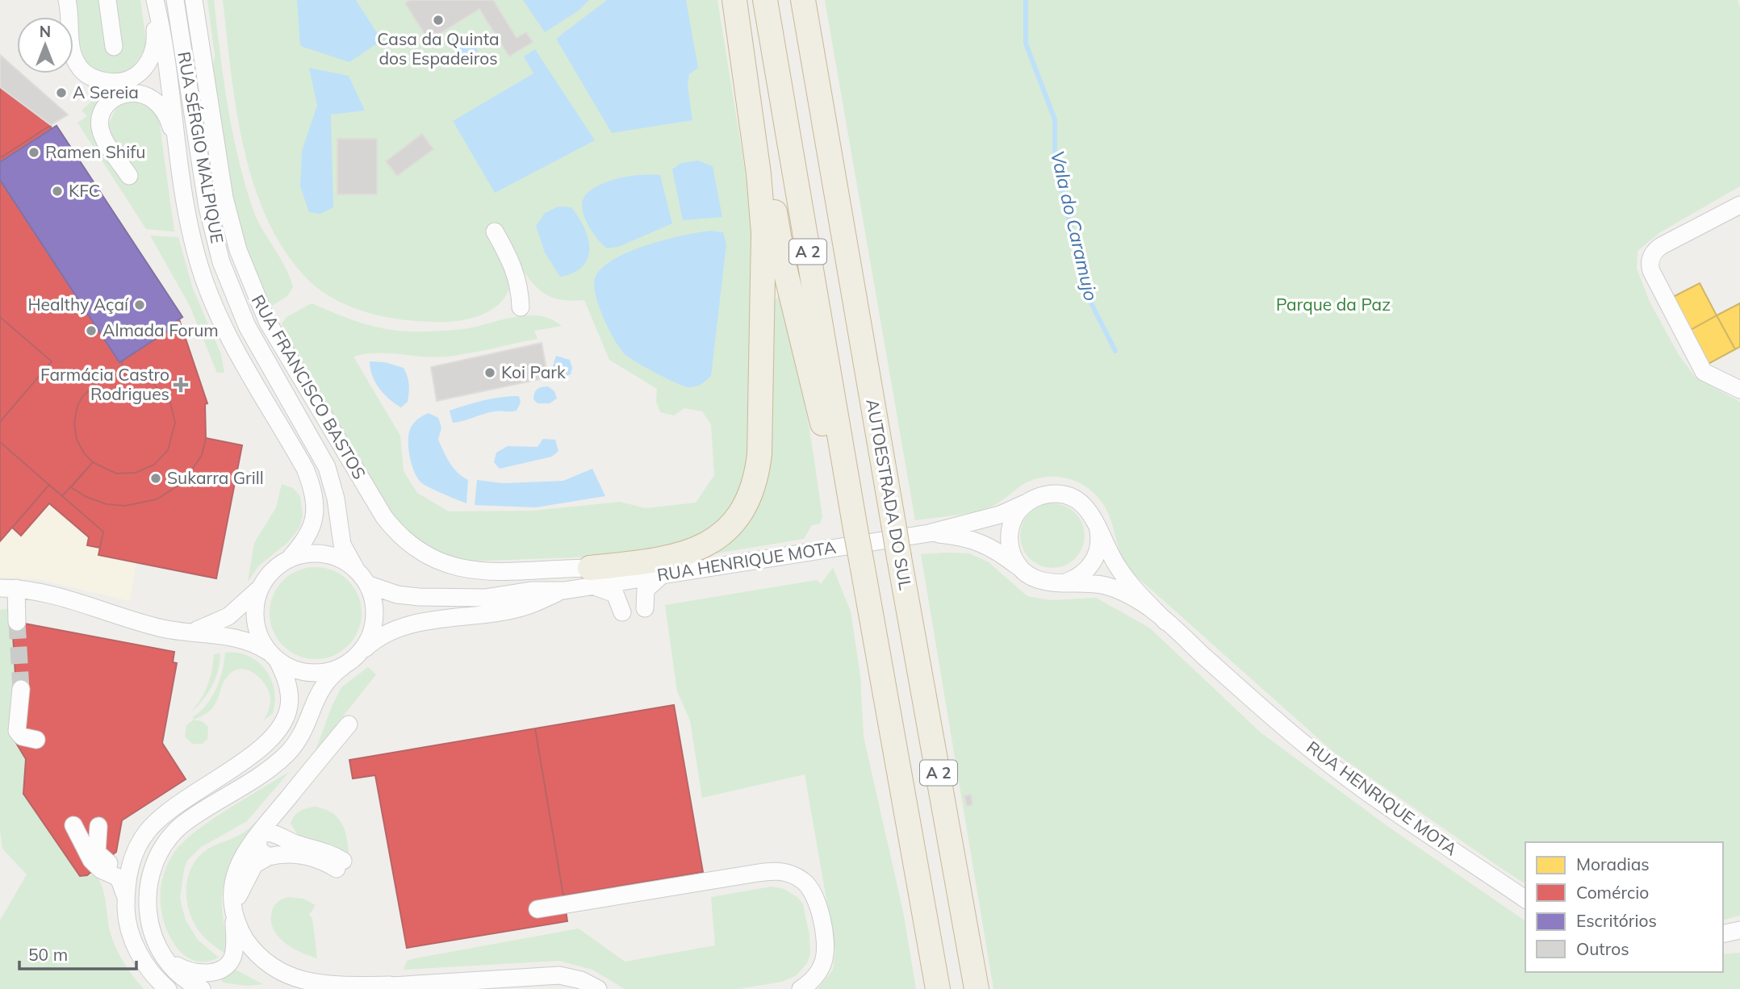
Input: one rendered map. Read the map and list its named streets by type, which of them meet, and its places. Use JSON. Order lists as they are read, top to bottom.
{
  "streets": {
    "highway": ["A 2", "AUTOESTRADA DO SUL"],
    "street": ["RUA SÉRGIO MALPIQUE", "RUA FRANCISCO BASTOS", "RUA HENRIQUE MOTA"]
  },
  "crossings": [
    ["RUA SÉRGIO MALPIQUE", "RUA HENRIQUE MOTA"],
    ["RUA FRANCISCO BASTOS", "RUA HENRIQUE MOTA"]
  ],
  "water": ["Vala do Caramujo"],
  "parks": ["Parque da Paz"],
  "places": {
    "other": [
      "Casa da Quinta dos Espadeiros",
      "A Sereia",
      "Ramen Shifu",
      "KFC",
      "Healthy Açaí",
      "Almada Forum",
      "Koi Park",
      "Sukarra Grill"
    ],
    "health": ["Farmácia Castro Rodrigues"]
  },
  "legend": [
    "Moradias",
    "Comércio",
    "Escritórios",
    "Outros"
  ],
  "scale_bar": "50 m",
  "north": "top"
}
